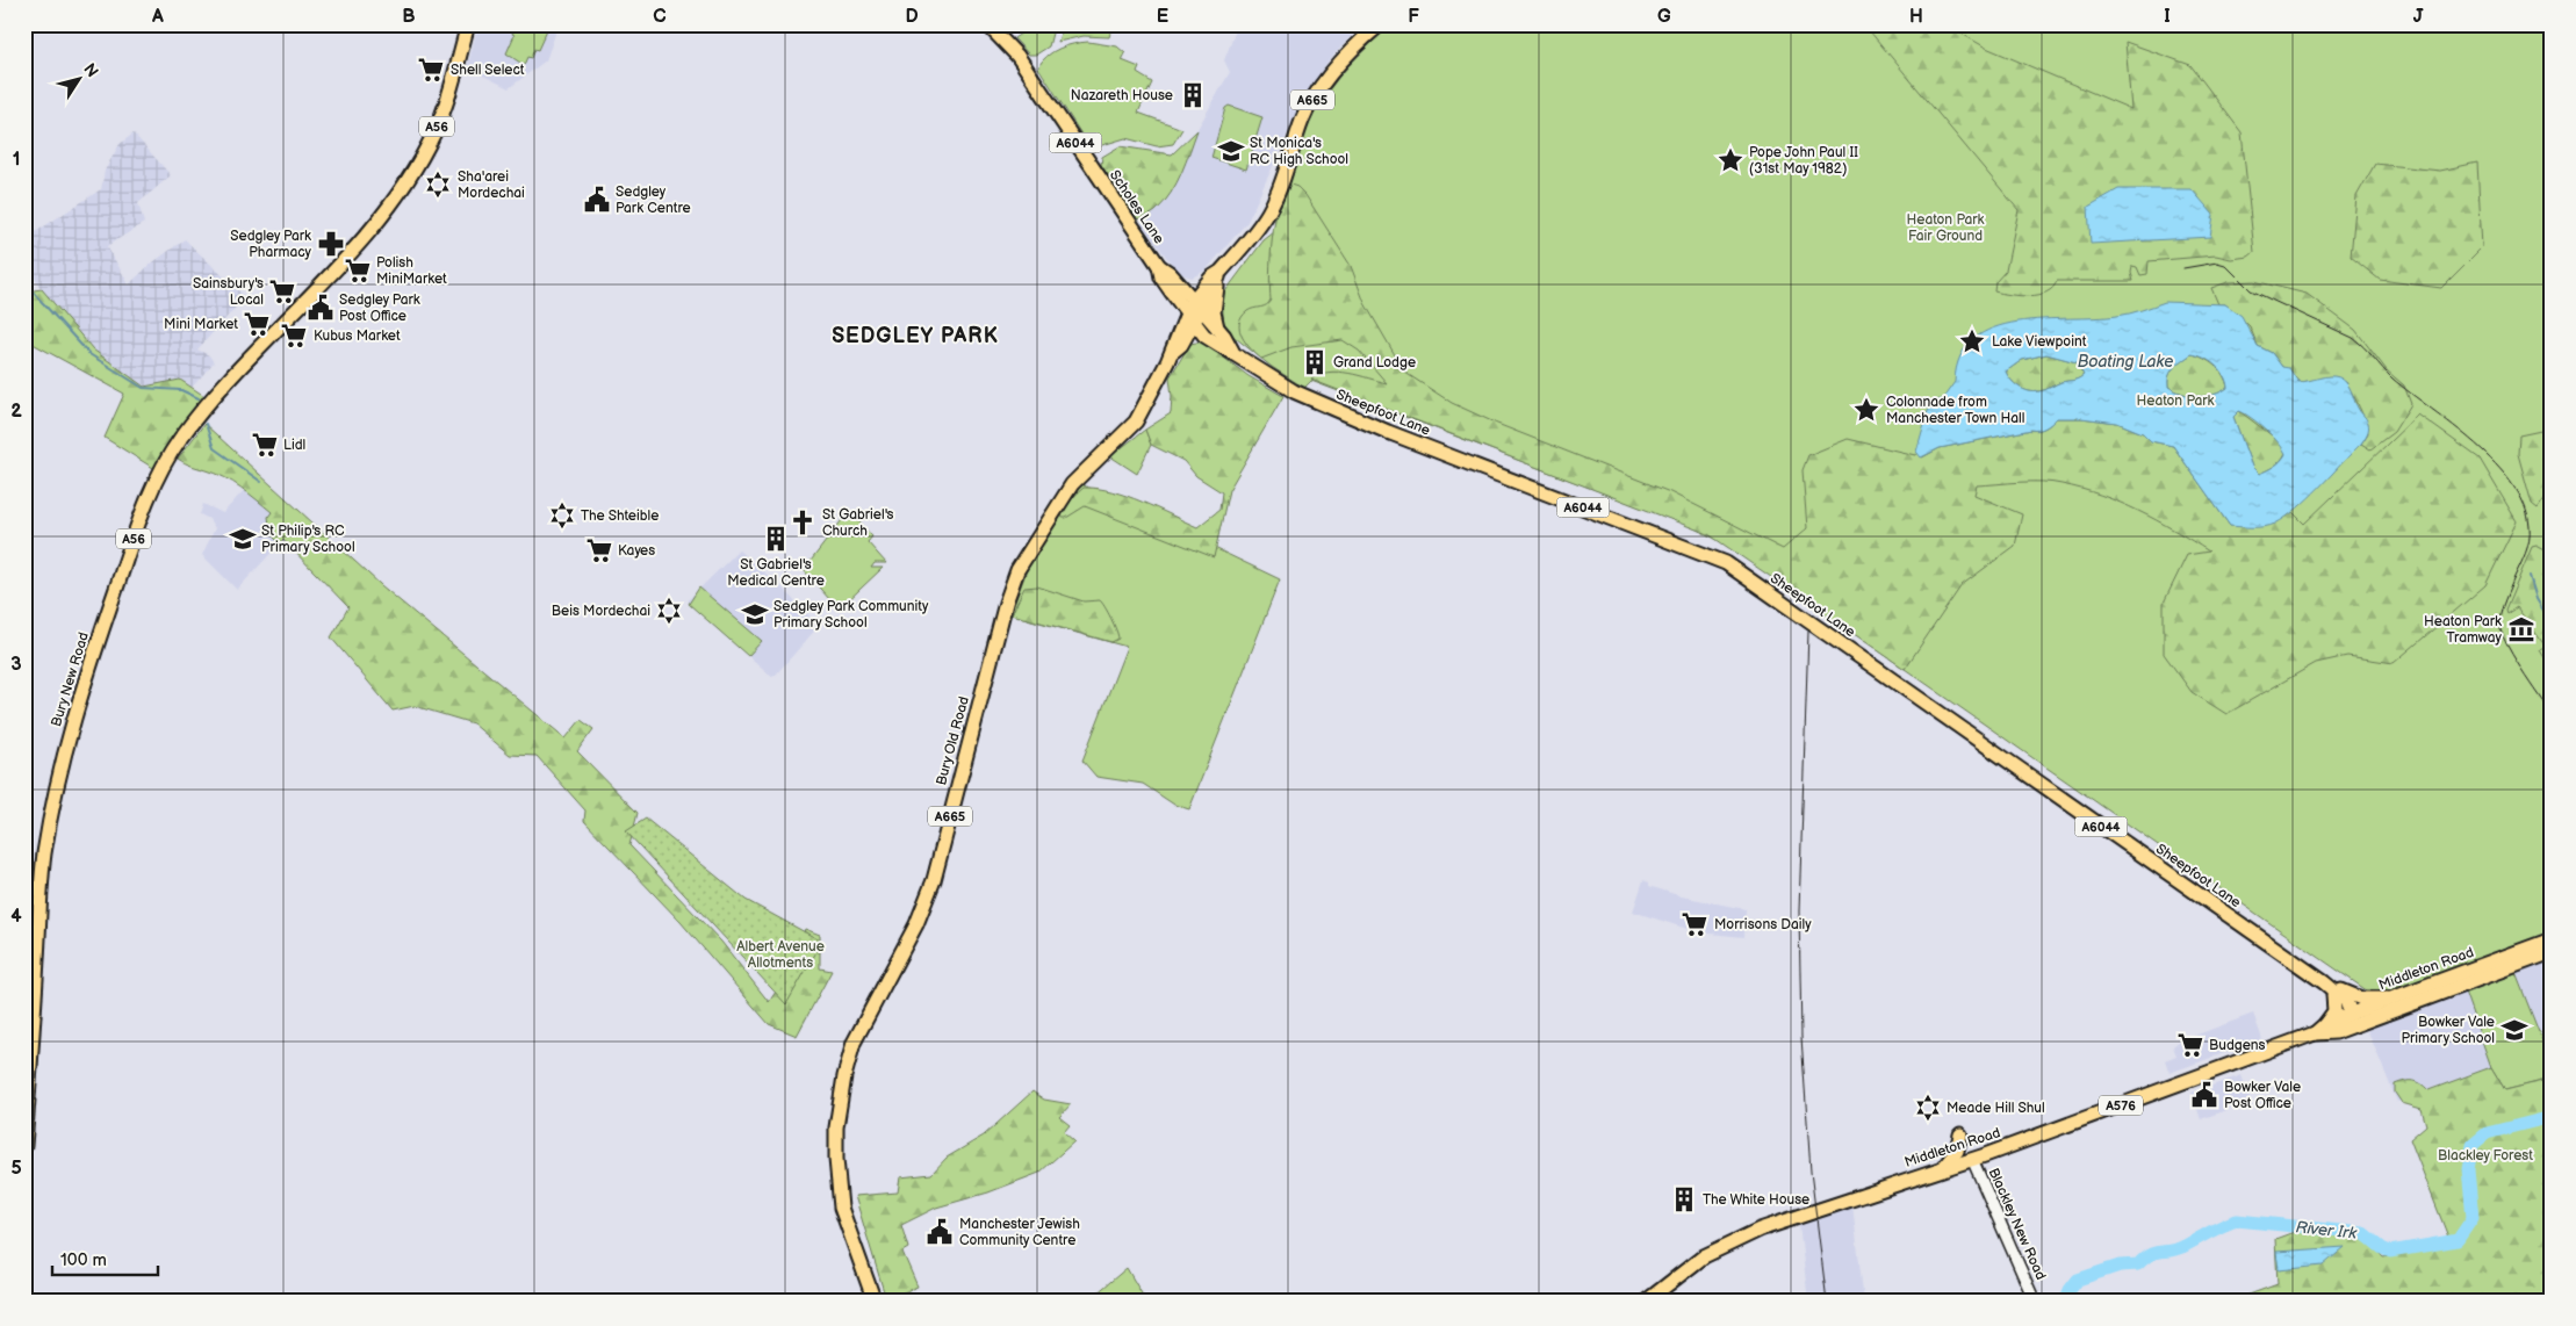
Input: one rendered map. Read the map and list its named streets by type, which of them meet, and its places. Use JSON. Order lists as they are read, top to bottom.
{
  "streets": {
    "main road": [
      "A665",
      "A56",
      "A6044",
      "Scholes Lane",
      "Sheepfoot Lane",
      "Bury New Road",
      "Bury Old Road",
      "Middleton Road",
      "A576"
    ],
    "street": ["Blackley New Road"]
  },
  "crossings": [
    ["Scholes Lane", "Sheepfoot Lane"],
    ["Scholes Lane", "Bury Old Road"],
    ["Sheepfoot Lane", "Bury Old Road"],
    ["Sheepfoot Lane", "Middleton Road"],
    ["Sheepfoot Lane", "A576"],
    ["Middleton Road", "A576"],
    ["Middleton Road", "Blackley New Road"]
  ],
  "districts": ["SEDGLEY PARK"],
  "water": ["Boating Lake", "River Irk"],
  "parks": [
    "Heaton Park Fair Ground",
    "Heaton Park",
    "Albert Avenue Allotments",
    "Blackley Forest"
  ],
  "places": {
    "supermarket": [
      "Shell Select",
      "Polish MiniMarket",
      "Sainsbury's Local",
      "Mini Market",
      "Kubus Market",
      "Lidl",
      "Kayes",
      "Morrisons Daily",
      "Budgens"
    ],
    "building": [
      "Nazareth House",
      "Grand Lodge",
      "St Gabriel's Medical Centre",
      "The White House"
    ],
    "school or university": [
      "St Monica's RC High School",
      "St Philip's RC Primary School",
      "Sedgley Park Community Primary School",
      "Bowker Vale Primary School"
    ],
    "place": ["Pope John Paul II (31st May 1982)", "Lake Viewpoint", "Colonnade from Manchester Town Hall"],
    "synagogue": [
      "Sha'arei Mordechai",
      "The Shteible",
      "Beis Mordechai",
      "Meade Hill Shul"
    ],
    "public building": [
      "Sedgley Park Centre",
      "Sedgley Park Post Office",
      "Bowker Vale Post Office",
      "Manchester Jewish Community Centre"
    ],
    "pharmacy": ["Sedgley Park Pharmacy"],
    "church": ["St Gabriel's Church"],
    "museum": ["Heaton Park Tramway"]
  },
  "scale_bar": "100 m",
  "north": "top right",
  "grid": {
    "columns": [
      "A",
      "B",
      "C",
      "D",
      "E",
      "F",
      "G",
      "H",
      "I",
      "J"
    ],
    "rows": [
      "1",
      "2",
      "3",
      "4",
      "5"
    ]
  }
}
